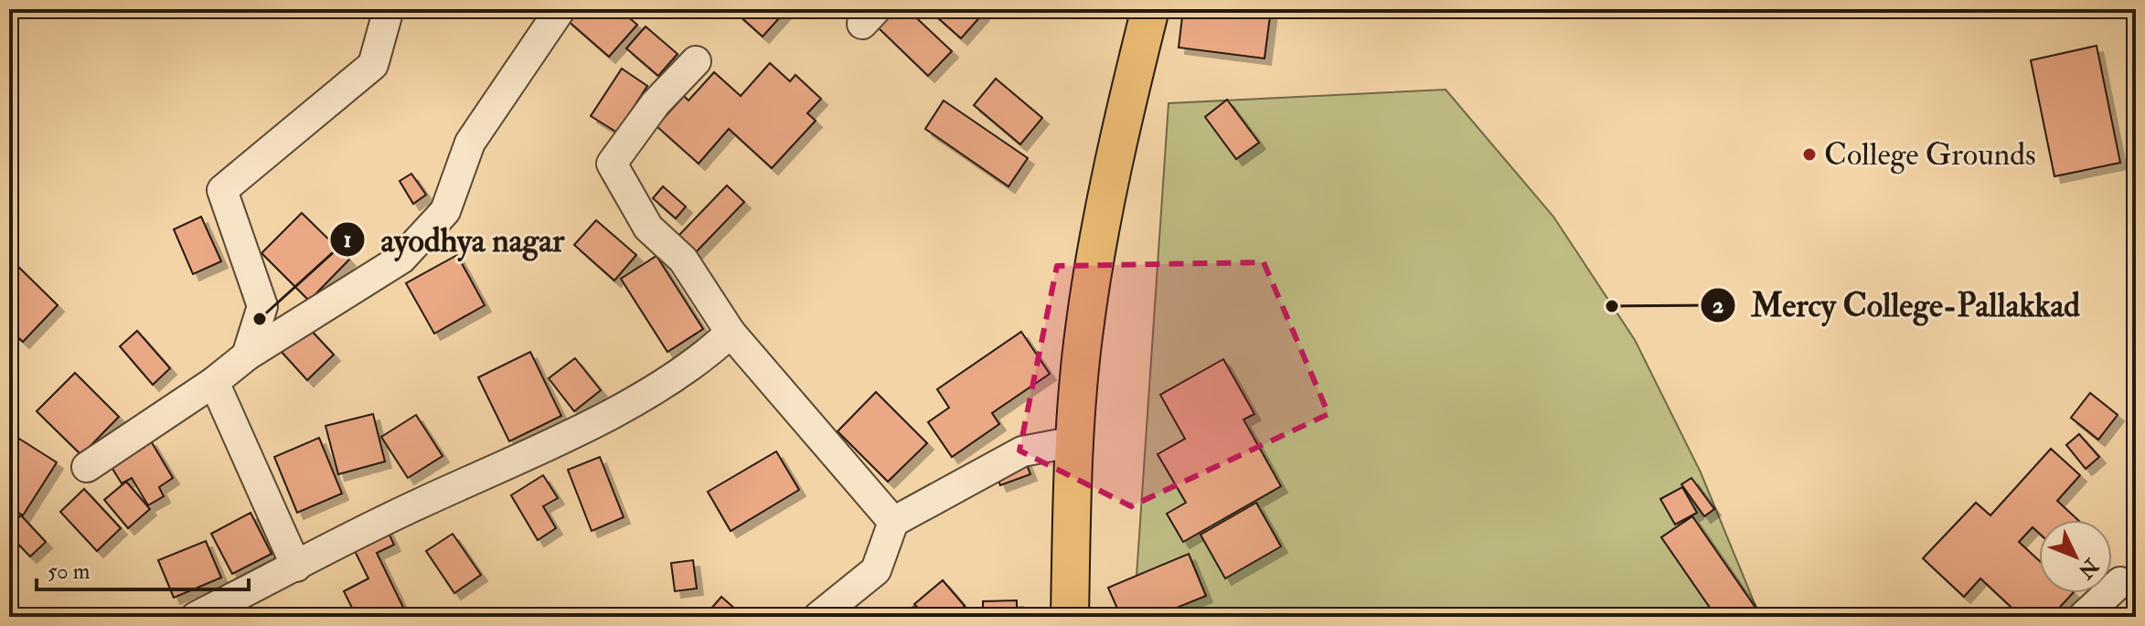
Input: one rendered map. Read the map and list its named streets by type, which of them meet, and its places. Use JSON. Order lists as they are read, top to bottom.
{
  "places": ["College Grounds", "Mercy College-Pallakkad", "ayodhya nagar"],
  "scale_bar": "50 m",
  "north": "bottom right"
}
